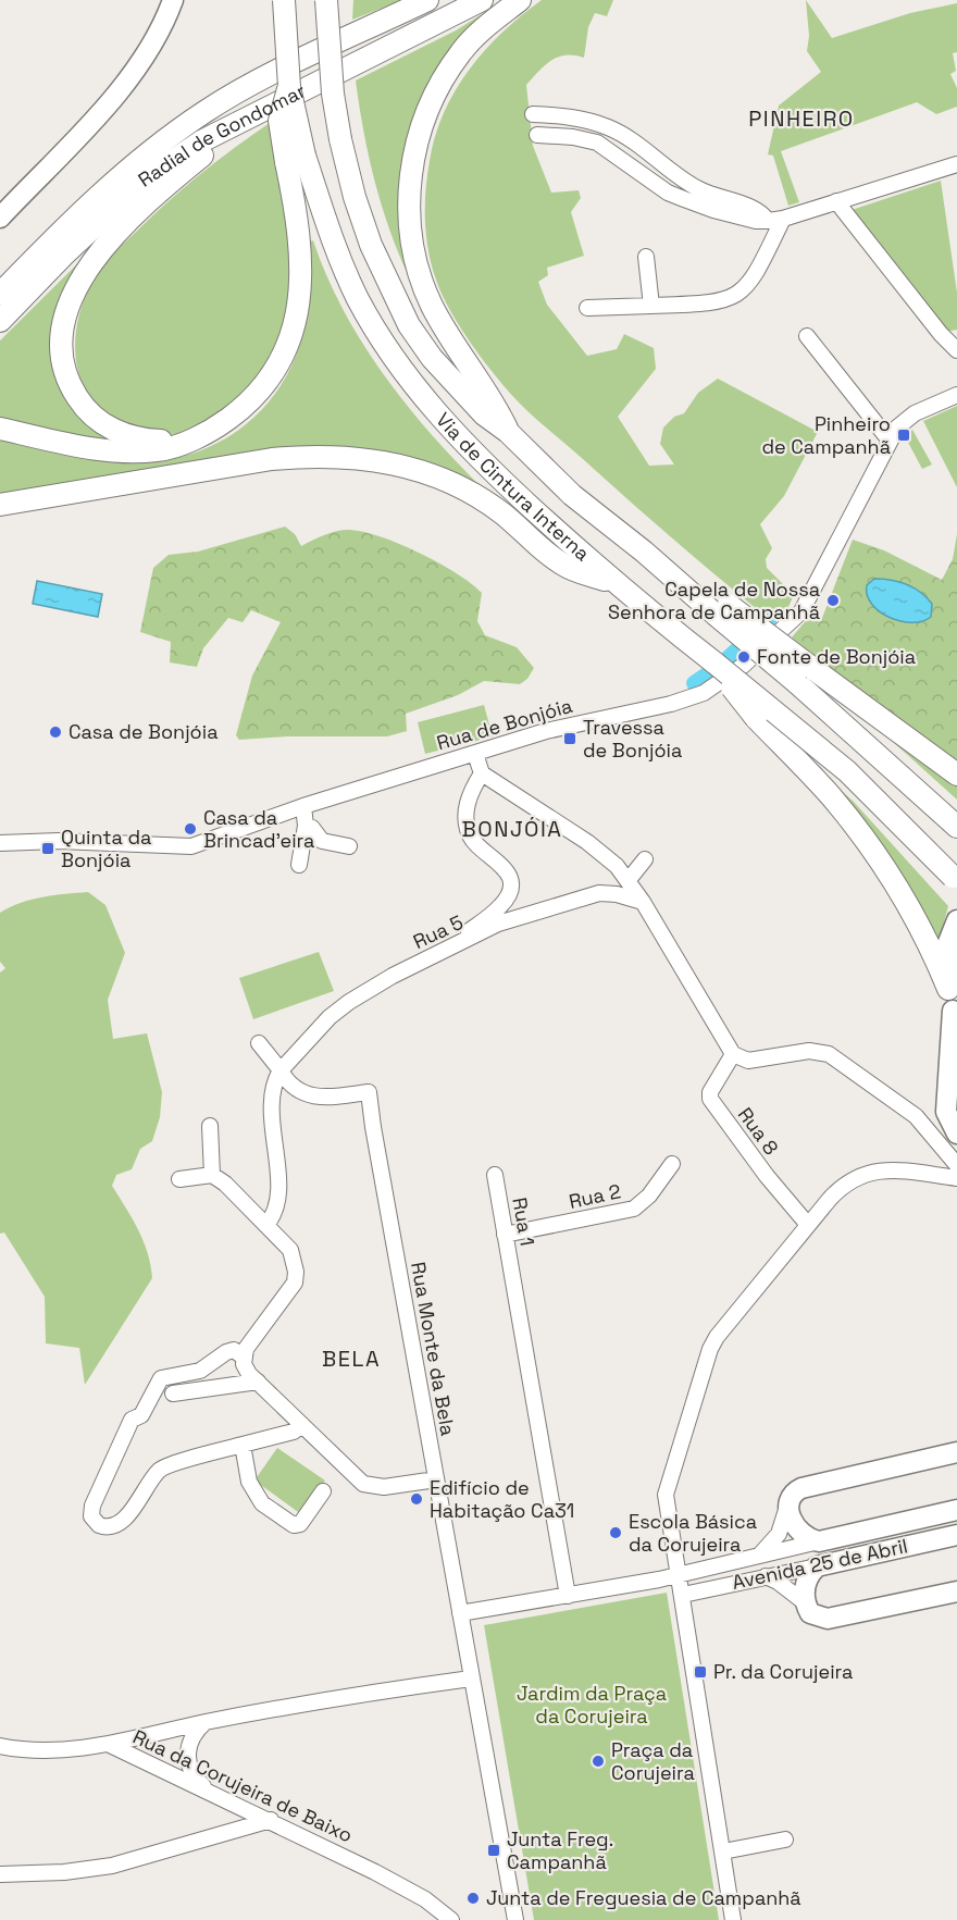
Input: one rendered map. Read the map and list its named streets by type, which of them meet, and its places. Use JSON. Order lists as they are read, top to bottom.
{
  "streets": {
    "highway": ["Radial de Gondomar", "Via de Cintura Interna"],
    "main road": ["Avenida 25 de Abril"],
    "street": [
      "Rua de Bonjóia",
      "Rua 5",
      "Rua 8",
      "Rua 2",
      "Rua 1",
      "Rua Monte da Bela",
      "Rua da Corujeira de Baixo"
    ]
  },
  "crossings": [
    ["Rua 5", "Rua Monte da Bela"],
    ["Rua 2", "Rua 1"]
  ],
  "districts": ["PINHEIRO", "BONJÓIA", "BELA"],
  "parks": ["Jardim da Praça da Corujeira"],
  "places": {
    "transit": [
      "Pinheiro de Campanhã",
      "Travessa de Bonjóia",
      "Quinta da Bonjóia",
      "Pr. da Corujeira",
      "Junta Freg. Campanhã"
    ],
    "other": [
      "Capela de Nossa Senhora de Campanhã",
      "Fonte de Bonjóia",
      "Casa de Bonjóia",
      "Casa da Brincad'eira",
      "Edifício de Habitação Ca31",
      "Escola Básica da Corujeira",
      "Praça da Corujeira",
      "Junta de Freguesia de Campanhã"
    ]
  }
}
